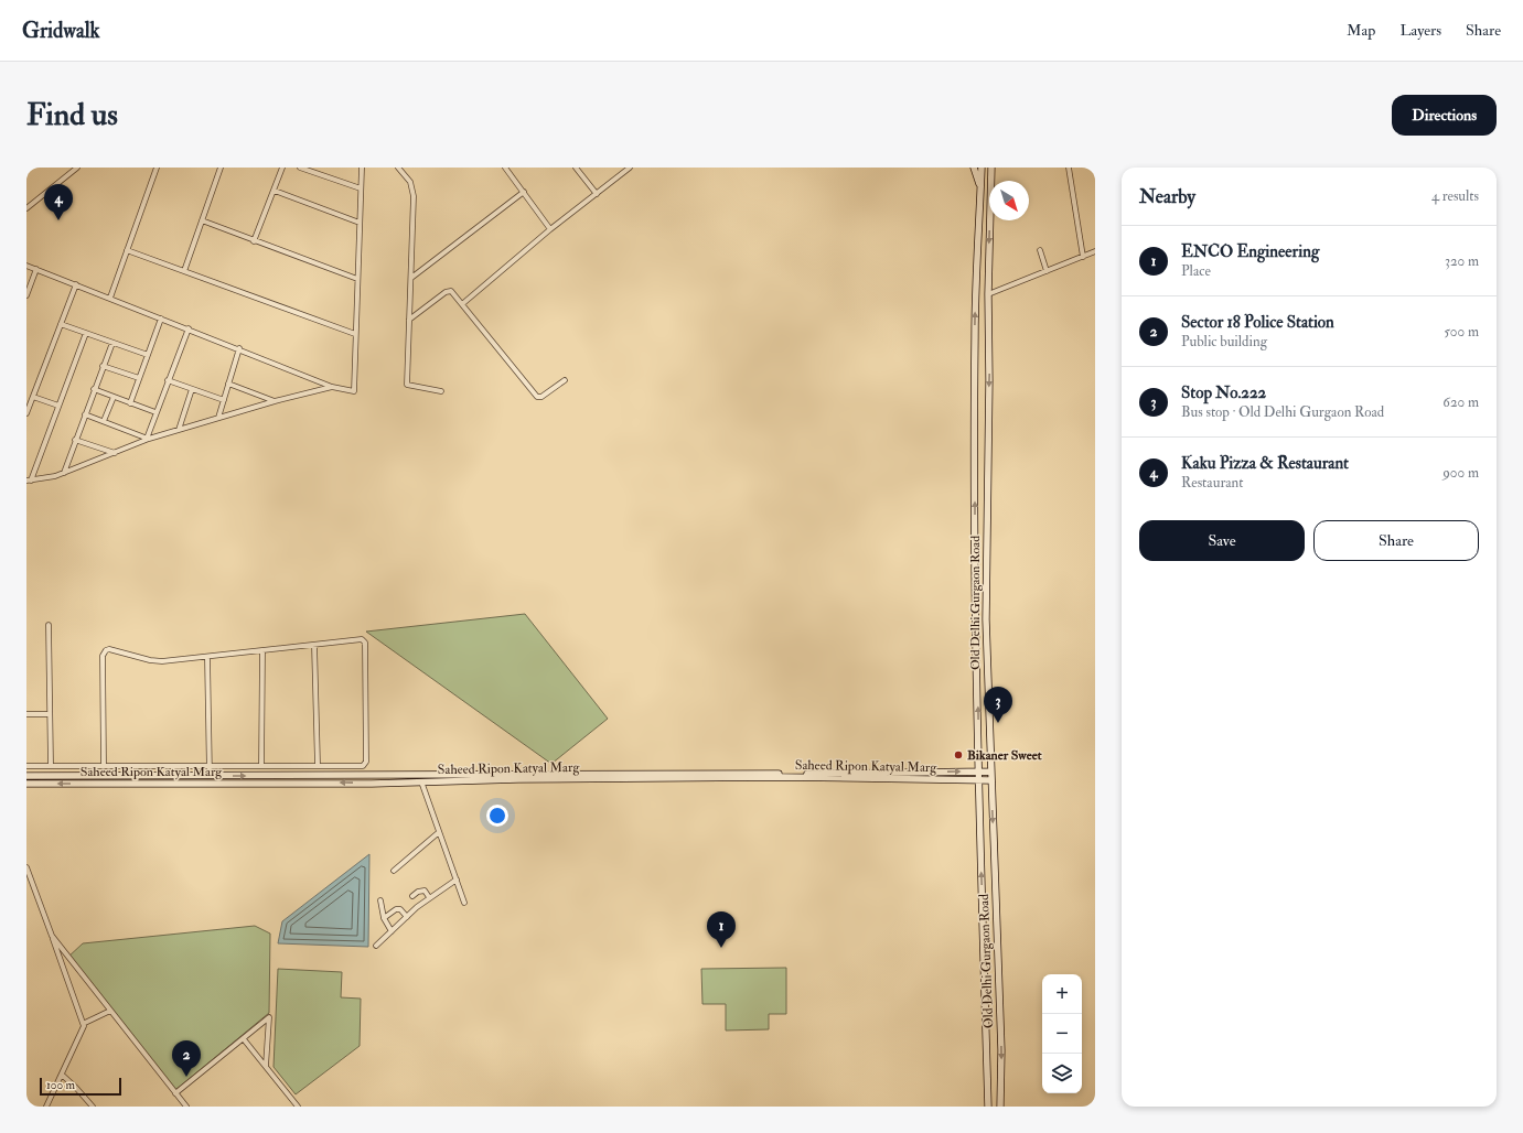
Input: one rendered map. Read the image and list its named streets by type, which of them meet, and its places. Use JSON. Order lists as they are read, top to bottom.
{
  "streets": {
    "street": ["Old Delhi Gurgaon Road", "Saheed Ripon Katyal Marg"]
  },
  "crossings": [
    ["Old Delhi Gurgaon Road", "Saheed Ripon Katyal Marg"]
  ],
  "places": ["Bikaner Sweet"],
  "scale_bar": "100 m",
  "north": "bottom right",
  "page": {
    "header": "Gridwalk",
    "nav": ["Map", "Layers", "Share"],
    "buttons": [
      "Directions",
      ["Save", "Share"]
    ],
    "title": "Find us",
    "heading": ["Nearby", "4 results"],
    "pins": [
      "4",
      "3",
      "1",
      "2"
    ],
    "list": [
      {
        "mark": "1",
        "name": "ENCO Engineering",
        "note": "Place",
        "value": "320 m"
      },
      {
        "mark": "2",
        "name": "Sector 18 Police Station",
        "note": "Public building",
        "value": "500 m"
      },
      {
        "mark": "3",
        "name": "Stop No.222",
        "note": "Bus stop · Old Delhi Gurgaon Road",
        "value": "620 m"
      },
      {
        "mark": "4",
        "name": "Kaku Pizza & Restaurant",
        "note": "Restaurant",
        "value": "900 m"
      }
    ],
    "map_buttons": ["+", "−"],
    "scale": "100 m"
  }
}
